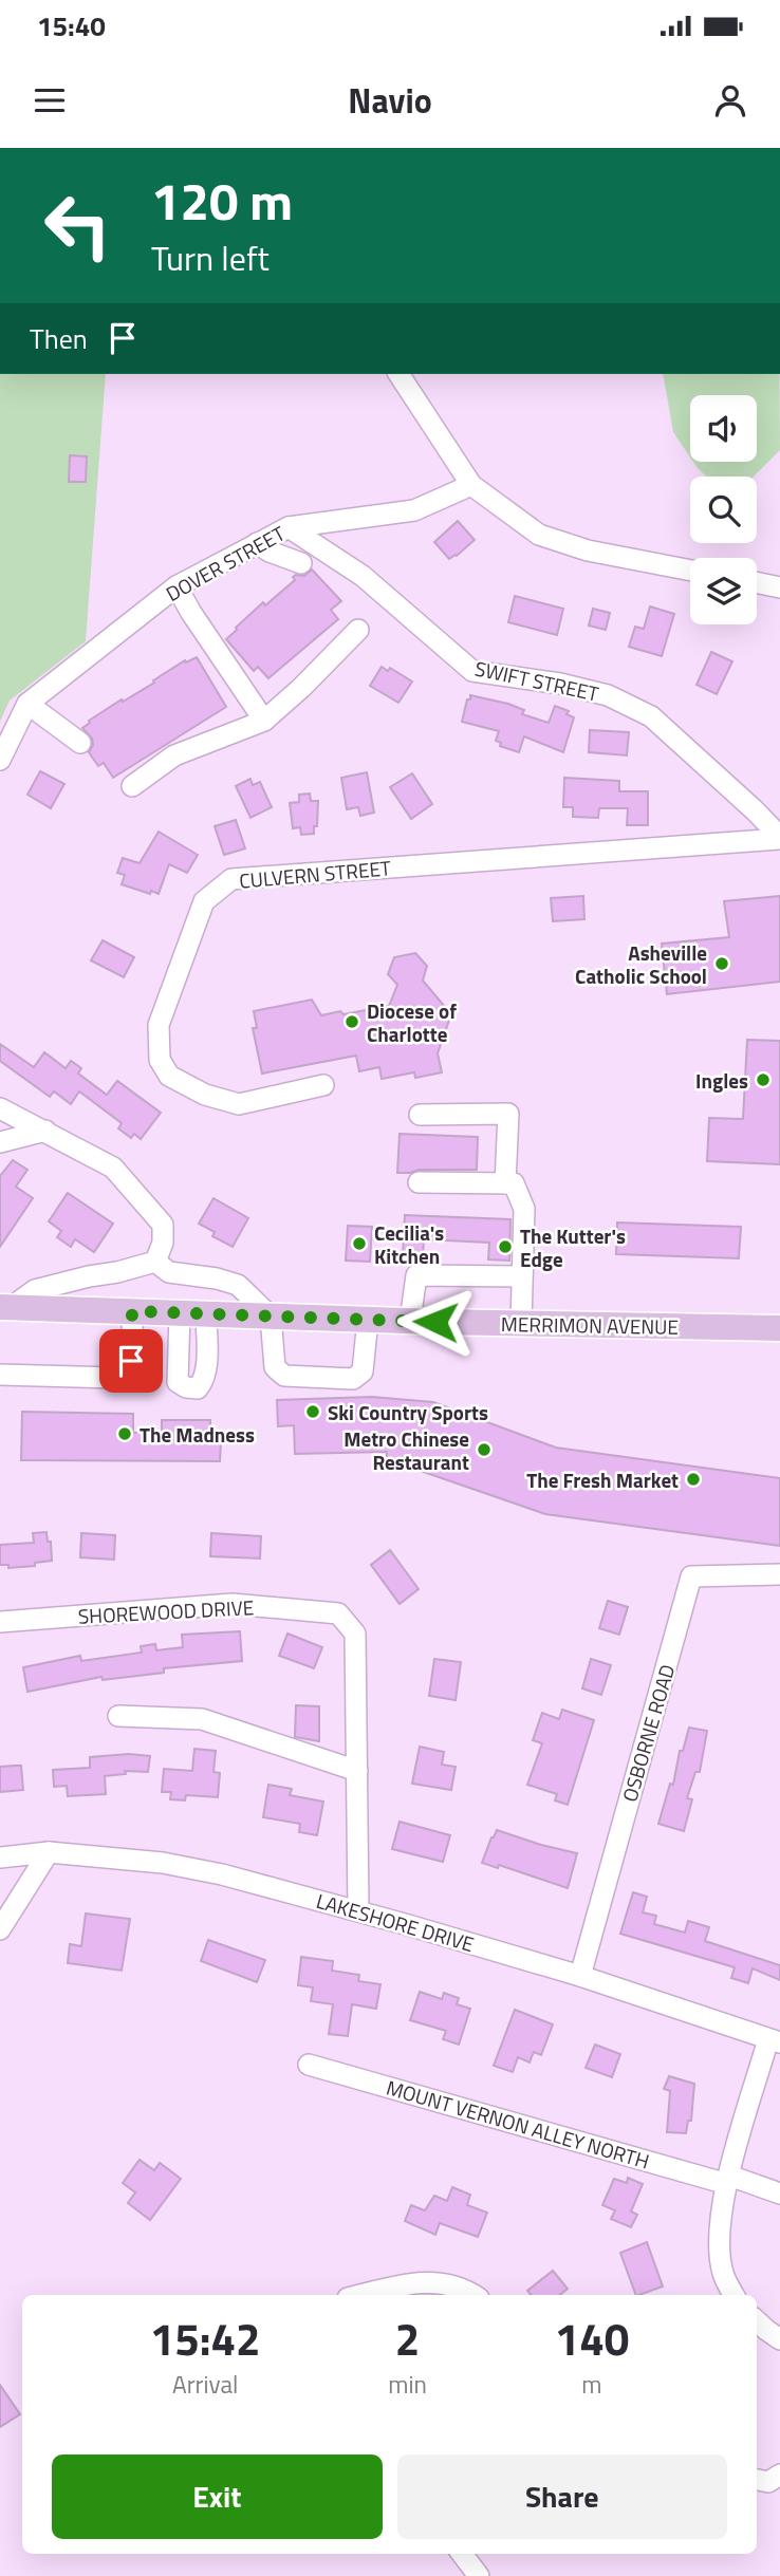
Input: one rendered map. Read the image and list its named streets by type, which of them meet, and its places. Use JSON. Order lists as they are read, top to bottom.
{
  "streets": {
    "main road": ["MERRIMON AVENUE"],
    "street": [
      "DOVER STREET",
      "SWIFT STREET",
      "CULVERN STREET",
      "SHOREWOOD DRIVE",
      "OSBORNE ROAD",
      "LAKESHORE DRIVE",
      "MOUNT VERNON ALLEY NORTH"
    ]
  },
  "crossings": [
    ["DOVER STREET", "SWIFT STREET"],
    ["SWIFT STREET", "CULVERN STREET"],
    ["SHOREWOOD DRIVE", "LAKESHORE DRIVE"],
    ["OSBORNE ROAD", "LAKESHORE DRIVE"]
  ],
  "places": [
    "Asheville Catholic School",
    "Diocese of Charlotte",
    "Ingles",
    "Cecilia's Kitchen",
    "The Kutter's Edge",
    "Ski Country Sports",
    "The Madness",
    "Metro Chinese Restaurant",
    "The Fresh Market"
  ],
  "page": {
    "status": "15:40",
    "header": "Navio",
    "turn": ["120 m", "Turn left"],
    "then": "Then",
    "eta": [
      "15:42",
      "Arrival",
      "2",
      "min",
      "140",
      "m"
    ],
    "buttons": ["Exit", "Share"]
  }
}
